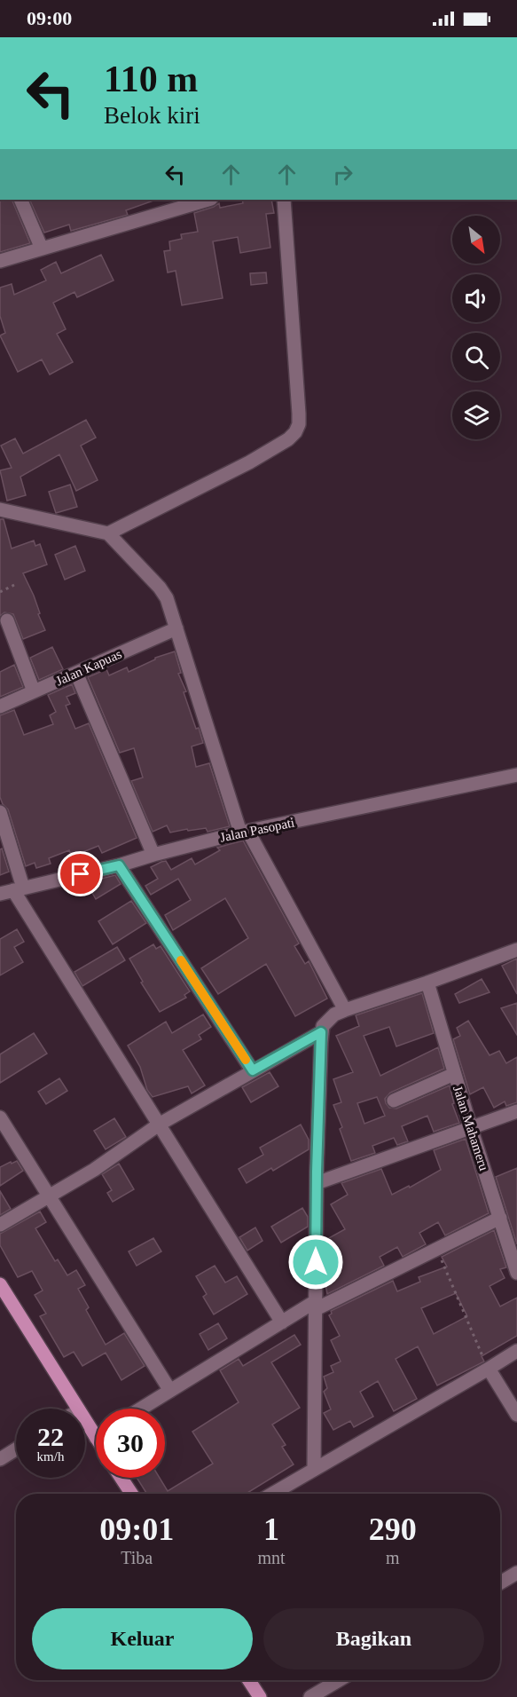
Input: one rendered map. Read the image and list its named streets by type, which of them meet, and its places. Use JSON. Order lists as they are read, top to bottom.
{
  "streets": {
    "street": ["Jalan Kapuas", "Jalan Pasopati", "Jalan Mahameru"]
  },
  "north": "bottom right",
  "page": {
    "status": "09:00",
    "turn": ["110 m", "Belok kiri"],
    "speed": "22 km/h",
    "limit": "30",
    "eta": [
      "09:01",
      "Tiba",
      "1",
      "mnt",
      "290",
      "m"
    ],
    "buttons": ["Keluar", "Bagikan"]
  }
}
